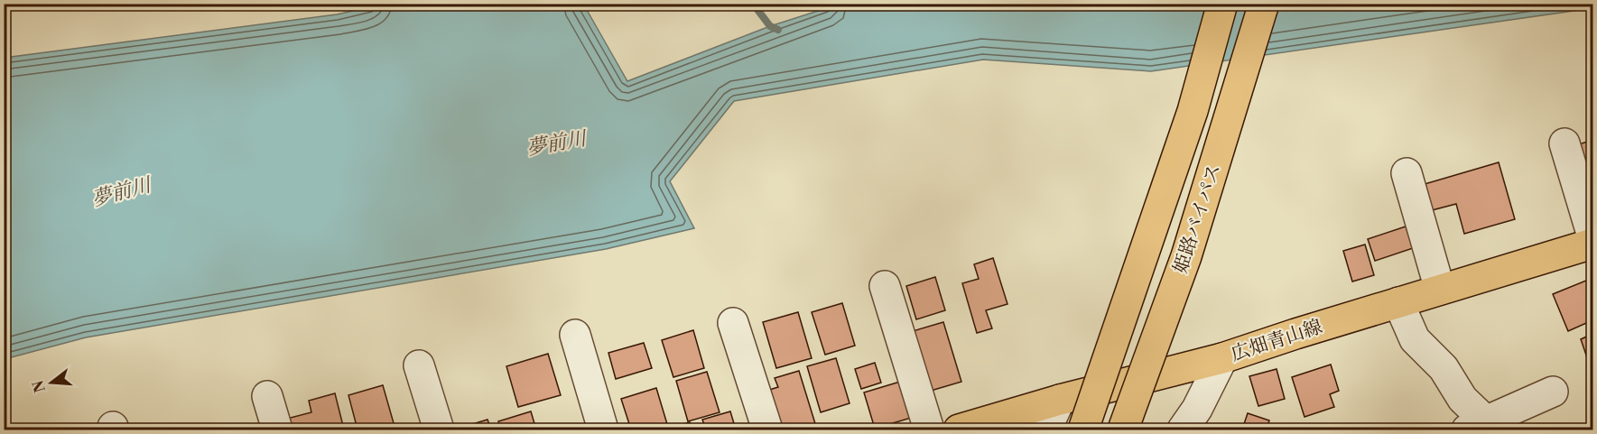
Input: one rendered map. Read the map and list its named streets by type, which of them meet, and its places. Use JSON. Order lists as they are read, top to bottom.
{
  "streets": {
    "main road": ["姫路バイパス", "広畑青山線"]
  },
  "water": ["夢前川"],
  "north": "left"
}
